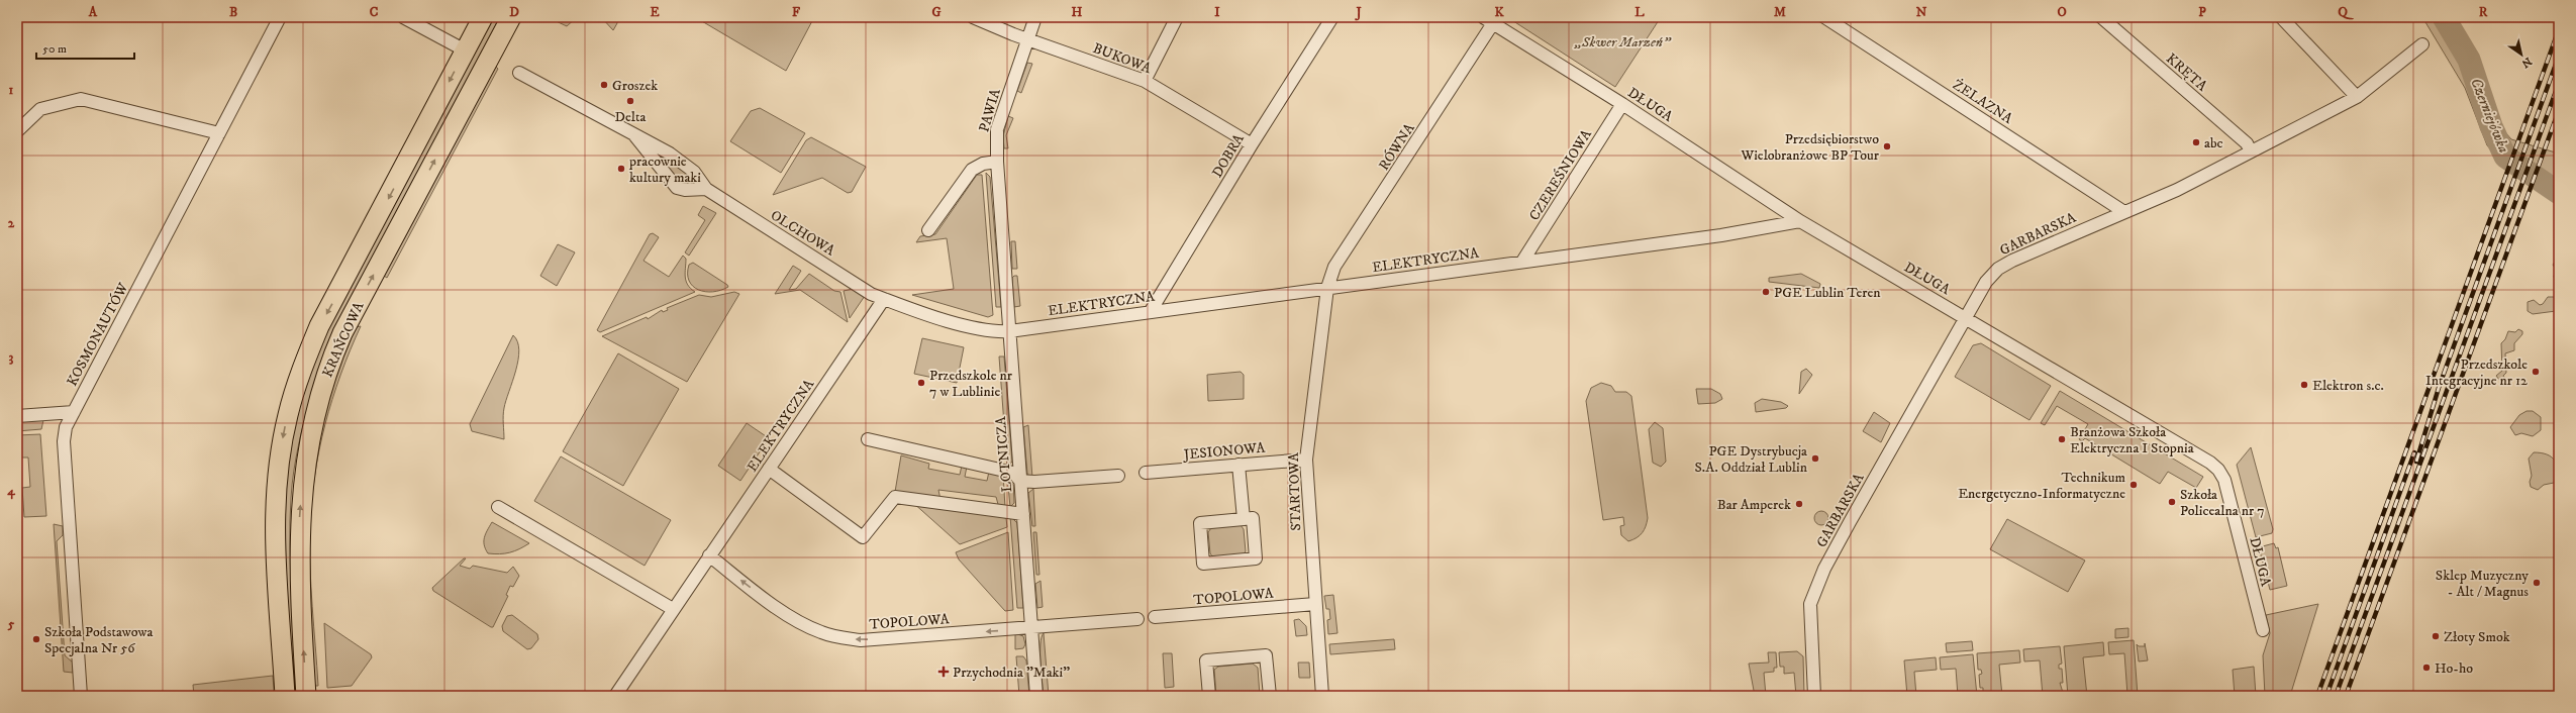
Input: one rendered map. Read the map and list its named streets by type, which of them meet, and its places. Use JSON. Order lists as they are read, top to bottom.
{
  "streets": {
    "main road": ["KRAŃCOWA"],
    "street": [
      "BUKOWA",
      "KRĘTA",
      "ŻELAZNA",
      "DŁUGA",
      "PAWIA",
      "RÓWNA",
      "DOBRA",
      "CZEREŚNIOWA",
      "OLCHOWA",
      "GARBARSKA",
      "ELEKTRYCZNA",
      "KOSMONAUTÓW",
      "JESIONOWA",
      "LOTNICZA",
      "STARTOWA",
      "TOPOLOWA"
    ]
  },
  "crossings": [
    ["BUKOWA", "PAWIA"],
    ["BUKOWA", "DOBRA"],
    ["KRĘTA", "GARBARSKA"],
    ["ŻELAZNA", "GARBARSKA"],
    ["DŁUGA", "RÓWNA"],
    ["DŁUGA", "CZEREŚNIOWA"],
    ["DŁUGA", "GARBARSKA"],
    ["DŁUGA", "ELEKTRYCZNA"],
    ["PAWIA", "LOTNICZA"],
    ["RÓWNA", "ELEKTRYCZNA"],
    ["RÓWNA", "STARTOWA"],
    ["DOBRA", "ELEKTRYCZNA"],
    ["CZEREŚNIOWA", "ELEKTRYCZNA"],
    ["OLCHOWA", "ELEKTRYCZNA"],
    ["ELEKTRYCZNA", "LOTNICZA"],
    ["ELEKTRYCZNA", "STARTOWA"],
    ["ELEKTRYCZNA", "TOPOLOWA"],
    ["JESIONOWA", "STARTOWA"],
    ["LOTNICZA", "TOPOLOWA"],
    ["STARTOWA", "TOPOLOWA"]
  ],
  "one_way": ["TOPOLOWA"],
  "water": ["Czerniejówka"],
  "parks": ["„Skwer Marzeń”"],
  "places": {
    "other": [
      "Groszek",
      "Delta",
      "abc",
      "Przedsiębiorstwo Wielobranżowe BP Tour",
      "pracownie kultury maki",
      "PGE Lublin Teren",
      "Przedszkole Integracyjne nr 12",
      "Przedszkole nr 7 w Lublinie",
      "Elektron s.c.",
      "Branżowa Szkoła Elektryczna I Stopnia",
      "PGE Dystrybucja S.A. Oddział Lublin",
      "Technikum Energetyczno-Informatyczne",
      "Szkoła Policealna nr 7",
      "Bar Amperek",
      "Sklep Muzyczny - Alt / Magnus",
      "Złoty Smok",
      "Szkoła Podstawowa Specjalna Nr 56",
      "Ho-ho"
    ],
    "health": ["Przychodnia \"Maki\""]
  },
  "scale_bar": "50 m",
  "north": "bottom right",
  "grid": {
    "columns": [
      "A",
      "B",
      "C",
      "D",
      "E",
      "F",
      "G",
      "H",
      "I",
      "J",
      "K",
      "L",
      "M",
      "N",
      "O",
      "P",
      "Q",
      "R"
    ],
    "rows": [
      "1",
      "2",
      "3",
      "4",
      "5"
    ]
  }
}
